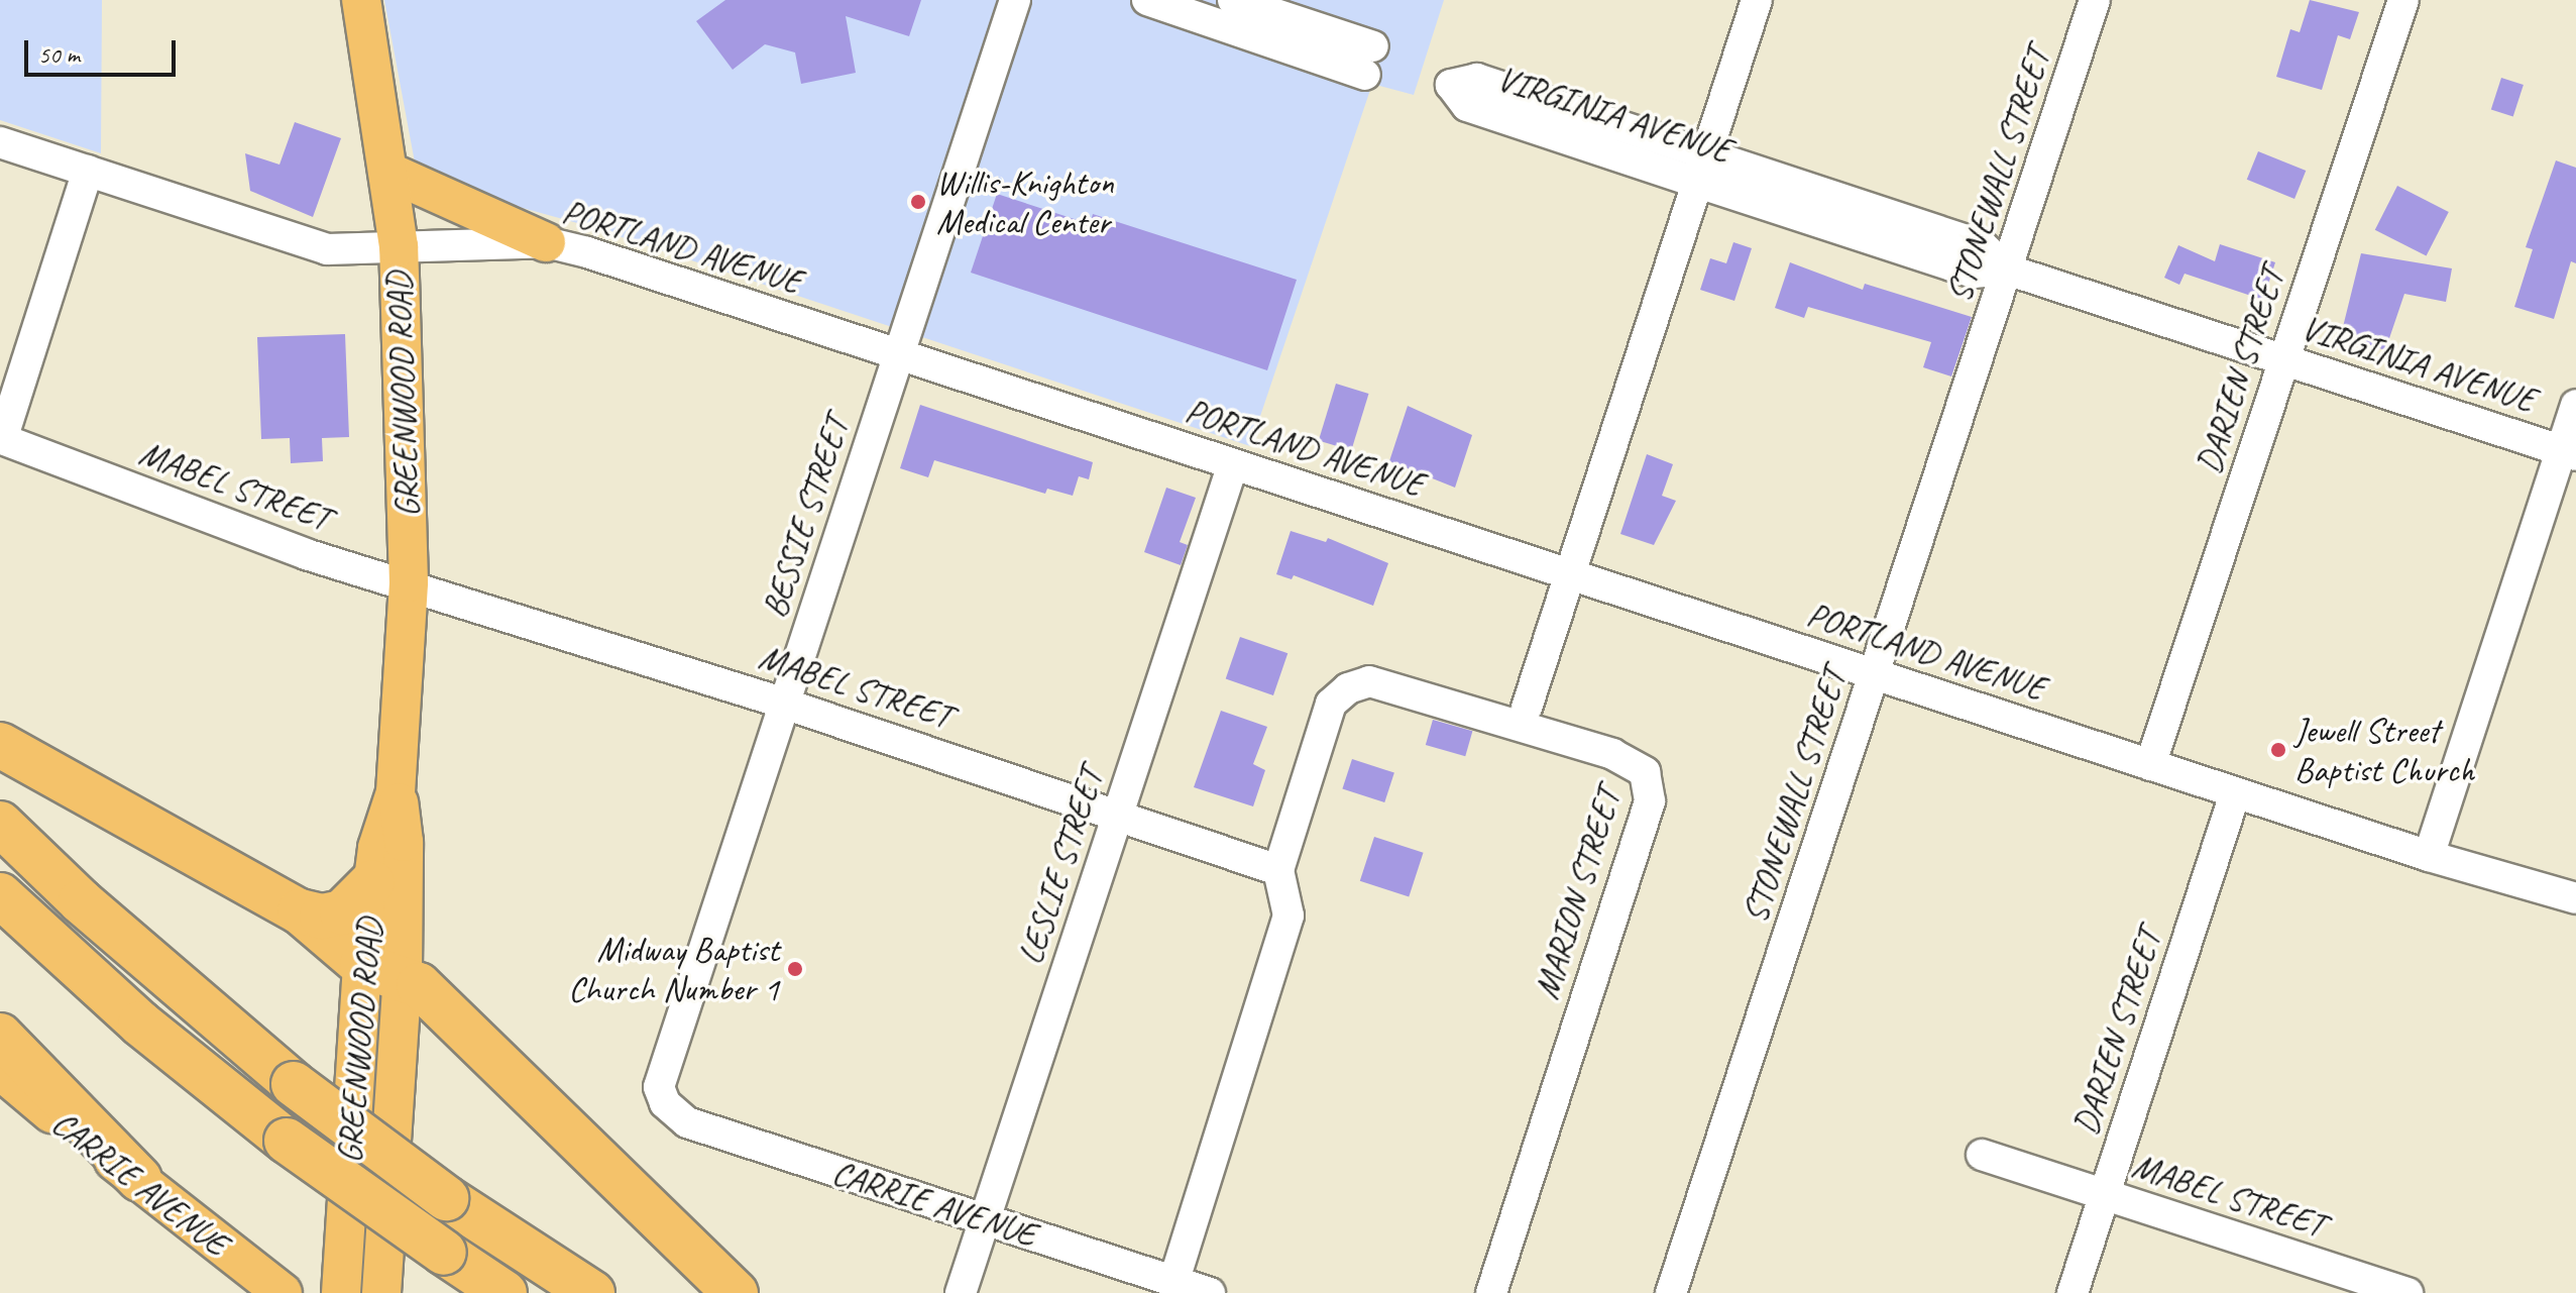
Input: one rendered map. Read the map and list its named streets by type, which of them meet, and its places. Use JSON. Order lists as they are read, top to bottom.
{
  "streets": {
    "main road": ["GREENWOOD ROAD", "CARRIE AVENUE"],
    "street": [
      "VIRGINIA AVENUE",
      "STONEWALL STREET",
      "PORTLAND AVENUE",
      "DARIEN STREET",
      "MABEL STREET",
      "BESSIE STREET",
      "LESLIE STREET",
      "MARION STREET"
    ]
  },
  "crossings": [
    ["VIRGINIA AVENUE", "STONEWALL STREET"],
    ["VIRGINIA AVENUE", "DARIEN STREET"],
    ["STONEWALL STREET", "PORTLAND AVENUE"],
    ["PORTLAND AVENUE", "DARIEN STREET"],
    ["PORTLAND AVENUE", "GREENWOOD ROAD"],
    ["PORTLAND AVENUE", "MABEL STREET"],
    ["PORTLAND AVENUE", "BESSIE STREET"],
    ["PORTLAND AVENUE", "LESLIE STREET"],
    ["DARIEN STREET", "MABEL STREET"],
    ["GREENWOOD ROAD", "MABEL STREET"],
    ["MABEL STREET", "BESSIE STREET"],
    ["MABEL STREET", "LESLIE STREET"],
    ["MABEL STREET", "MARION STREET"],
    ["BESSIE STREET", "CARRIE AVENUE"],
    ["LESLIE STREET", "CARRIE AVENUE"]
  ],
  "places": ["Willis-Knighton Medical Center", "Jewell Street Baptist Church", "Midway Baptist Church Number 1"],
  "scale_bar": "50 m"
}
